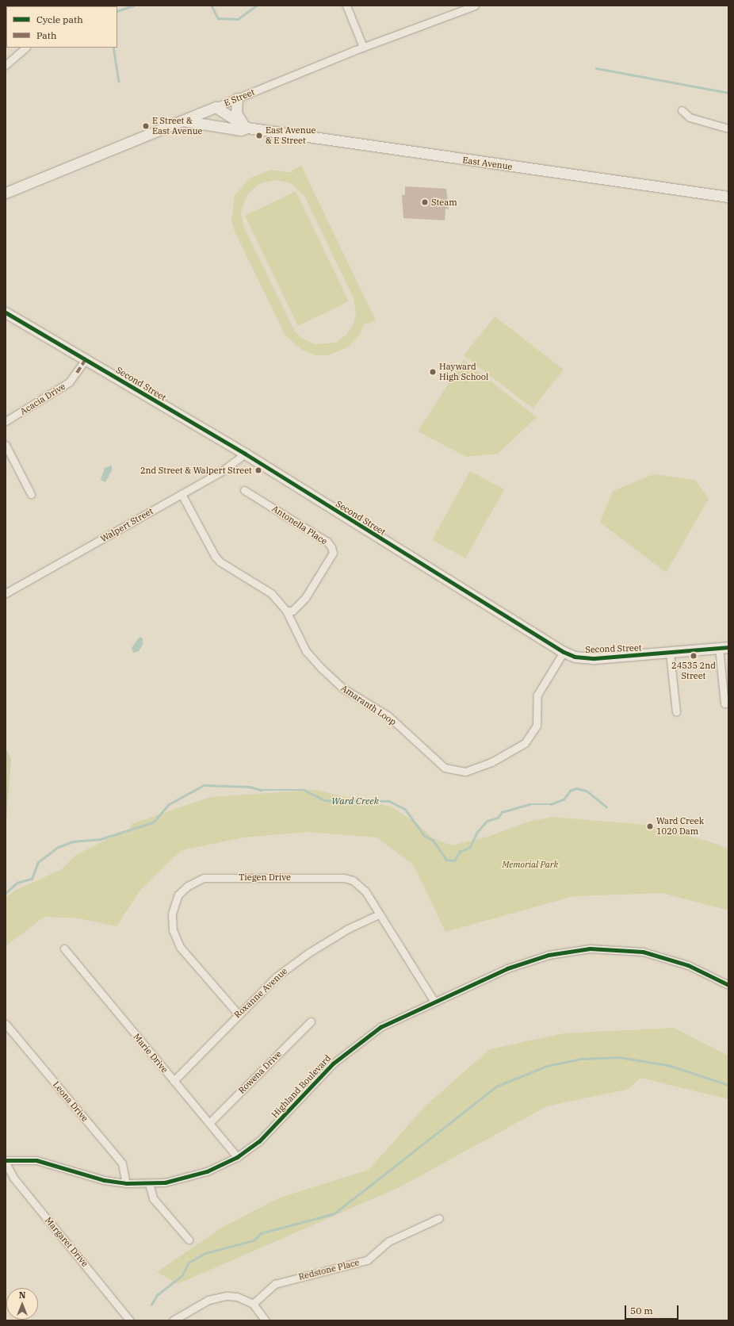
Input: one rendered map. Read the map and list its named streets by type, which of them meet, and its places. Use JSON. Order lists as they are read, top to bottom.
{
  "streets": {
    "street": [
      "E Street",
      "East Avenue",
      "Second Street",
      "Acacia Drive",
      "Walpert Street",
      "Antonella Place",
      "Amaranth Loop",
      "Tiegen Drive",
      "Roxanne Avenue",
      "Marie Drive",
      "Rowena Drive",
      "Highland Boulevard",
      "Leona Drive",
      "Margaret Drive",
      "Redstone Place"
    ]
  },
  "crossings": [
    ["E Street", "East Avenue"],
    ["Second Street", "Acacia Drive"],
    ["Second Street", "Walpert Street"],
    ["Second Street", "Amaranth Loop"],
    ["Walpert Street", "Amaranth Loop"],
    ["Antonella Place", "Amaranth Loop"],
    ["Tiegen Drive", "Roxanne Avenue"],
    ["Tiegen Drive", "Highland Boulevard"],
    ["Roxanne Avenue", "Marie Drive"],
    ["Marie Drive", "Rowena Drive"],
    ["Marie Drive", "Highland Boulevard"],
    ["Highland Boulevard", "Leona Drive"]
  ],
  "water": ["Ward Creek"],
  "parks": ["Memorial Park"],
  "places": [
    "E Street & East Avenue",
    "East Avenue & E Street",
    "Steam",
    "Hayward High School",
    "2nd Street & Walpert Street",
    "24535 2nd Street",
    "Ward Creek 1020 Dam"
  ],
  "legend": ["Cycle path", "Path"],
  "scale_bar": "50 m",
  "north": "top"
}
